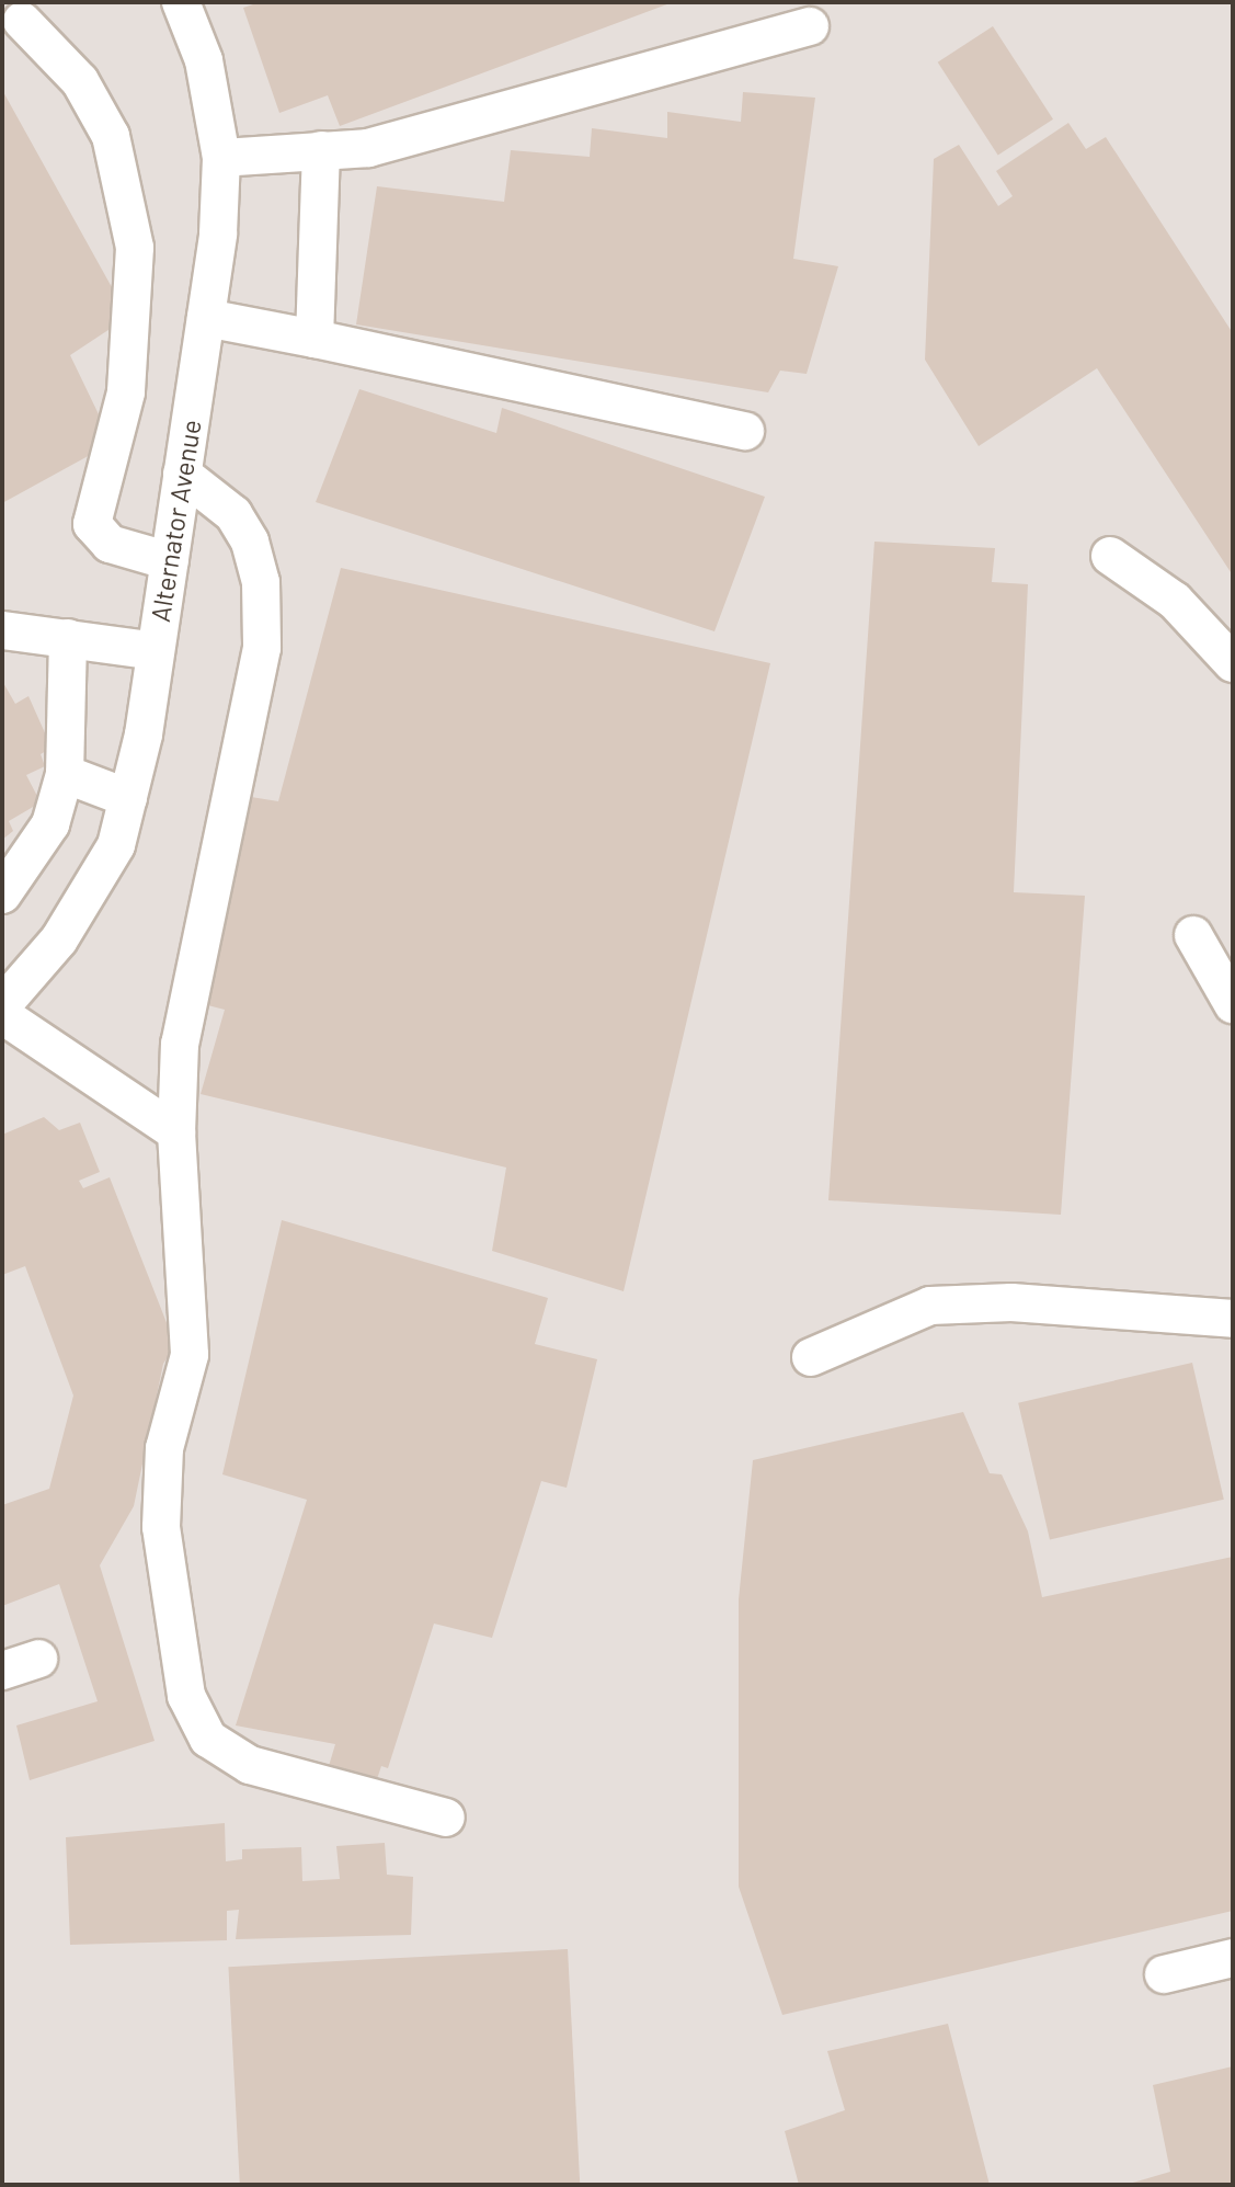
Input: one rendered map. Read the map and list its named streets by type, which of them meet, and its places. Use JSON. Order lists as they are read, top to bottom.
{
  "streets": {
    "street": ["Alternator Avenue"]
  }
}
